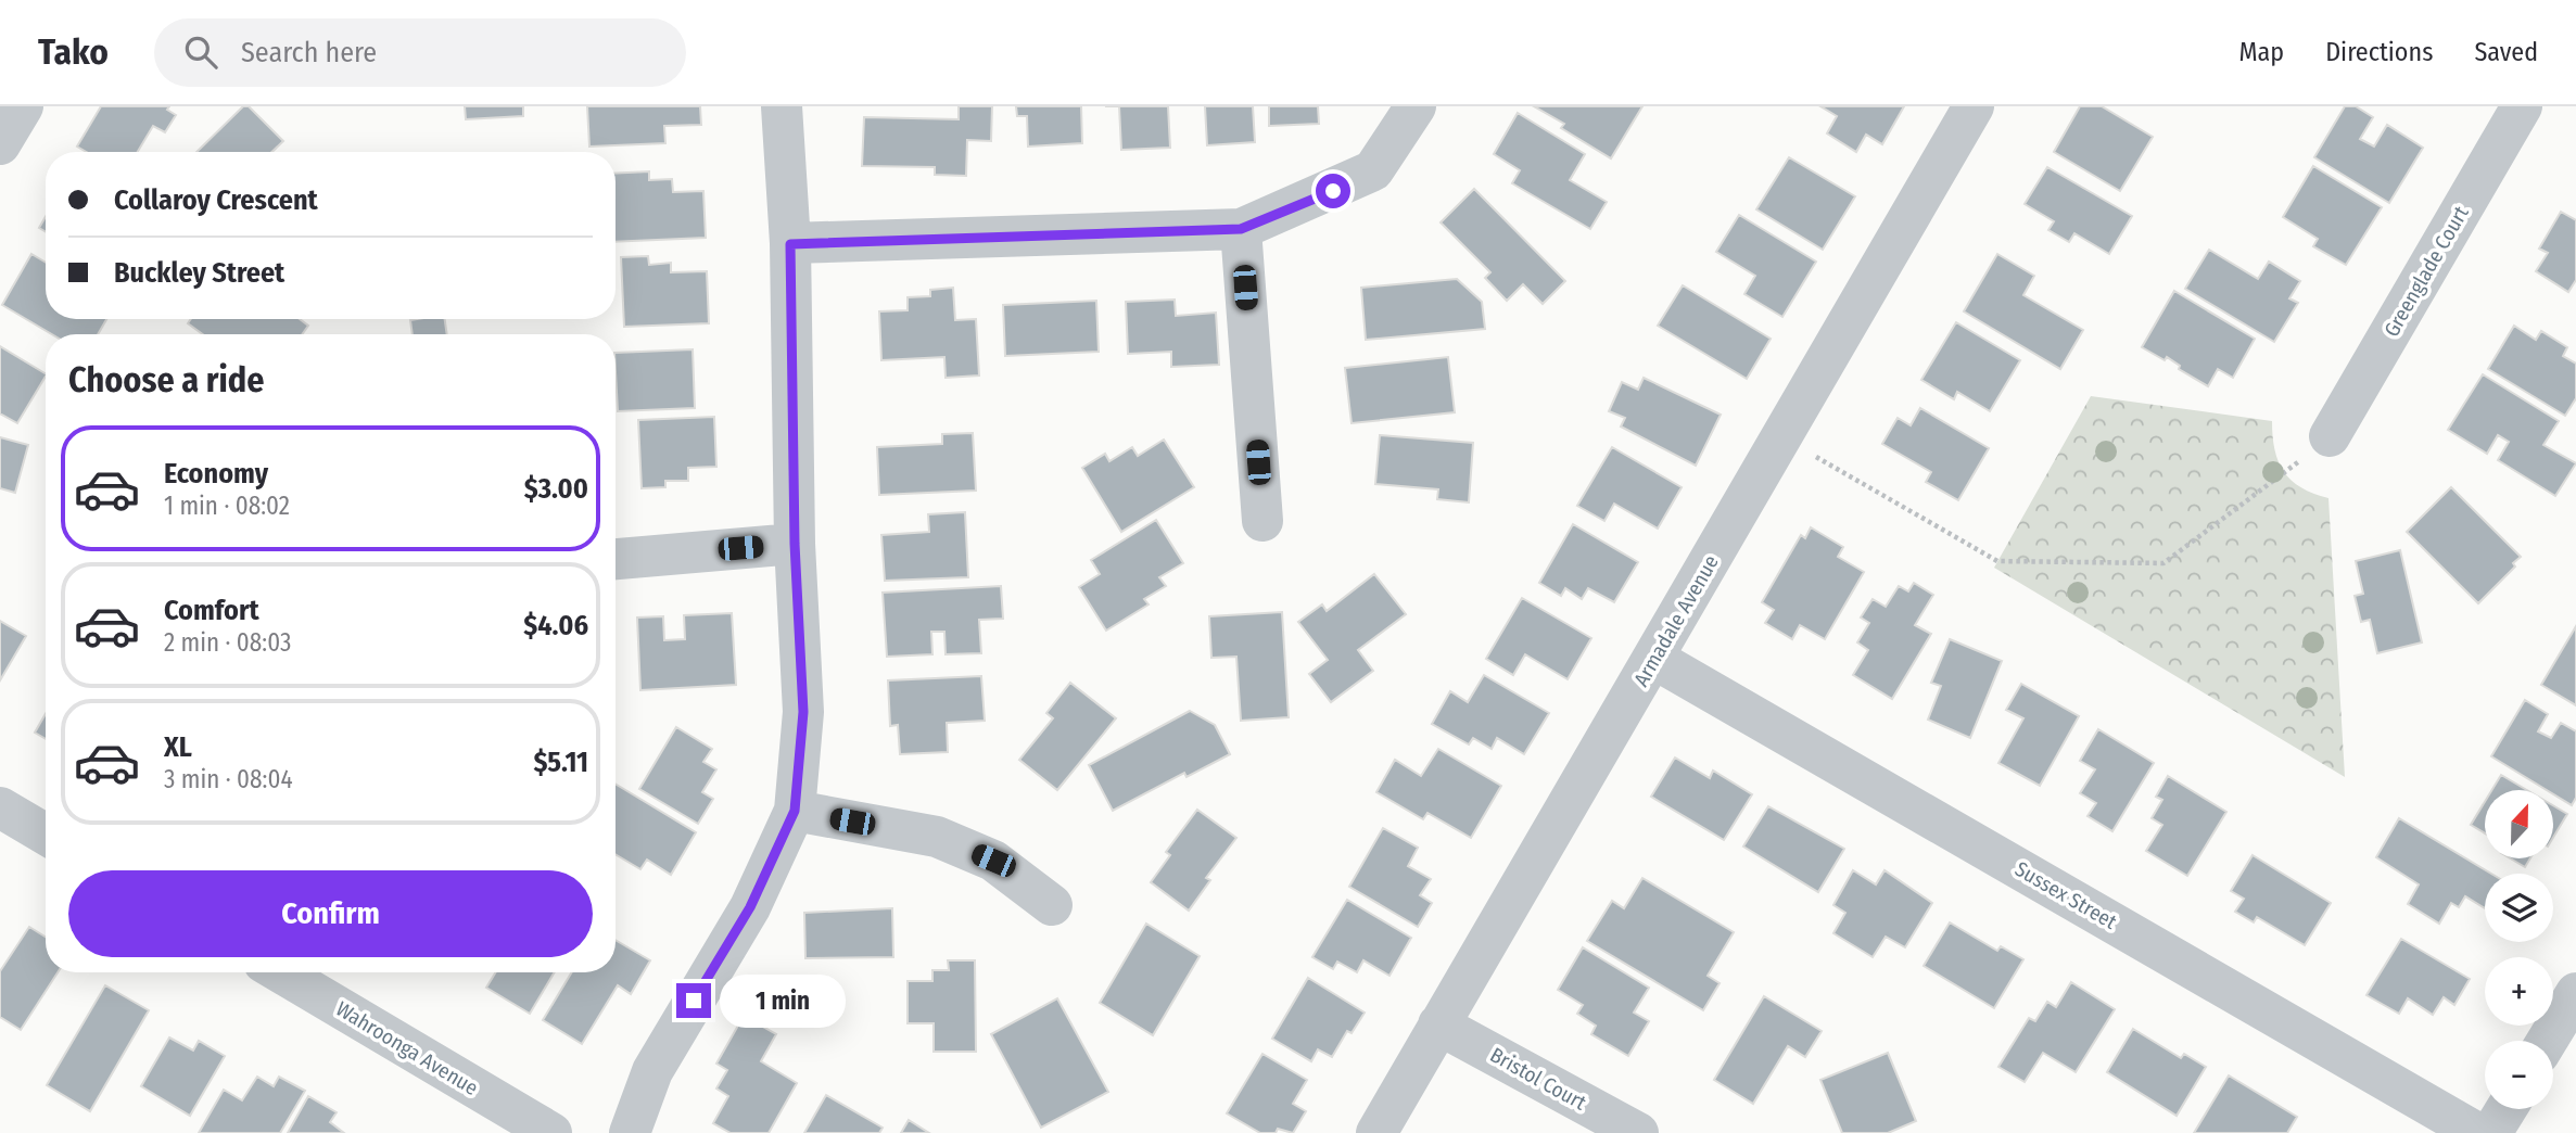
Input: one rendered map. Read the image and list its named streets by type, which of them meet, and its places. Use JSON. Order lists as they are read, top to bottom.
{
  "streets": {
    "street": [
      "Greenglade Court",
      "Armadale Avenue",
      "Sussex Street",
      "Wahroonga Avenue",
      "Bristol Court"
    ]
  },
  "crossings": [
    ["Armadale Avenue", "Sussex Street"],
    ["Armadale Avenue", "Bristol Court"]
  ],
  "north": "top",
  "page": {
    "header": "Tako",
    "search": "Search here",
    "nav": ["Map", "Directions", "Saved"],
    "banner": ["Collaroy Crescent", "Buckley Street"],
    "heading": "Choose a ride",
    "list": [
      {
        "name": "Economy",
        "note": "1 min · 08:02",
        "value": "$3.00"
      },
      {
        "name": "Comfort",
        "note": "2 min · 08:03",
        "value": "$4.06"
      },
      {
        "name": "XL",
        "note": "3 min · 08:04",
        "value": "$5.11"
      }
    ],
    "map_buttons": ["+", "−"],
    "buttons": "Confirm",
    "bubble": "1 min"
  }
}
